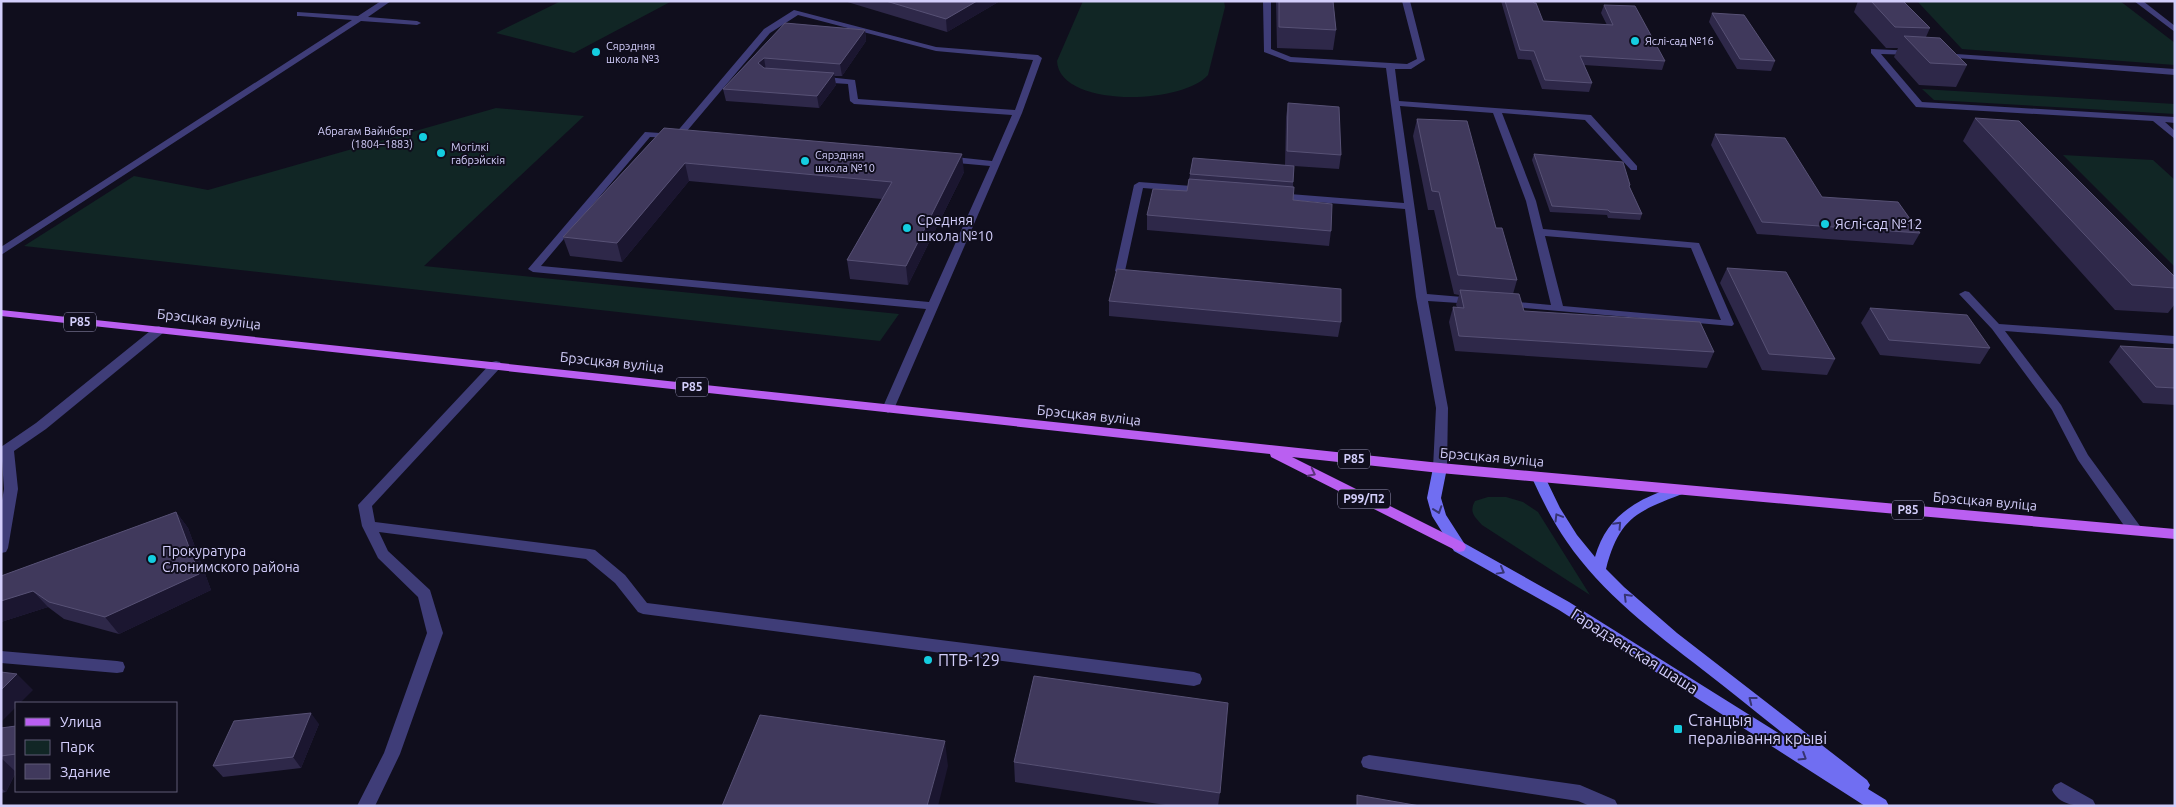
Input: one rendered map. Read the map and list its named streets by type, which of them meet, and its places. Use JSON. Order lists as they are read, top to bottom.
{
  "streets": {
    "main road": [
      "Брэсцкая вуліца",
      "Р85",
      "Р99/П2",
      "Гарадзенская шаша"
    ]
  },
  "crossings": [
    ["Брэсцкая вуліца", "Р99/П2"],
    ["Брэсцкая вуліца", "Гарадзенская шаша"],
    ["Р99/П2", "Гарадзенская шаша"]
  ],
  "places": {
    "other": [
      "Яслі-сад №16",
      "Сярэдняя школа №3",
      "Абрагам Вайнберг (1804–1883)",
      "Могілкі габрэйскія",
      "Сярэдняя школа №10",
      "Яслі-сад №12",
      "Средняя школа №10",
      "Прокуратура Слонимского района",
      "ПТВ-129"
    ],
    "transit": ["Станцыя пералівання крыві"]
  },
  "legend": ["Улица", "Парк", "Здание"]
}
